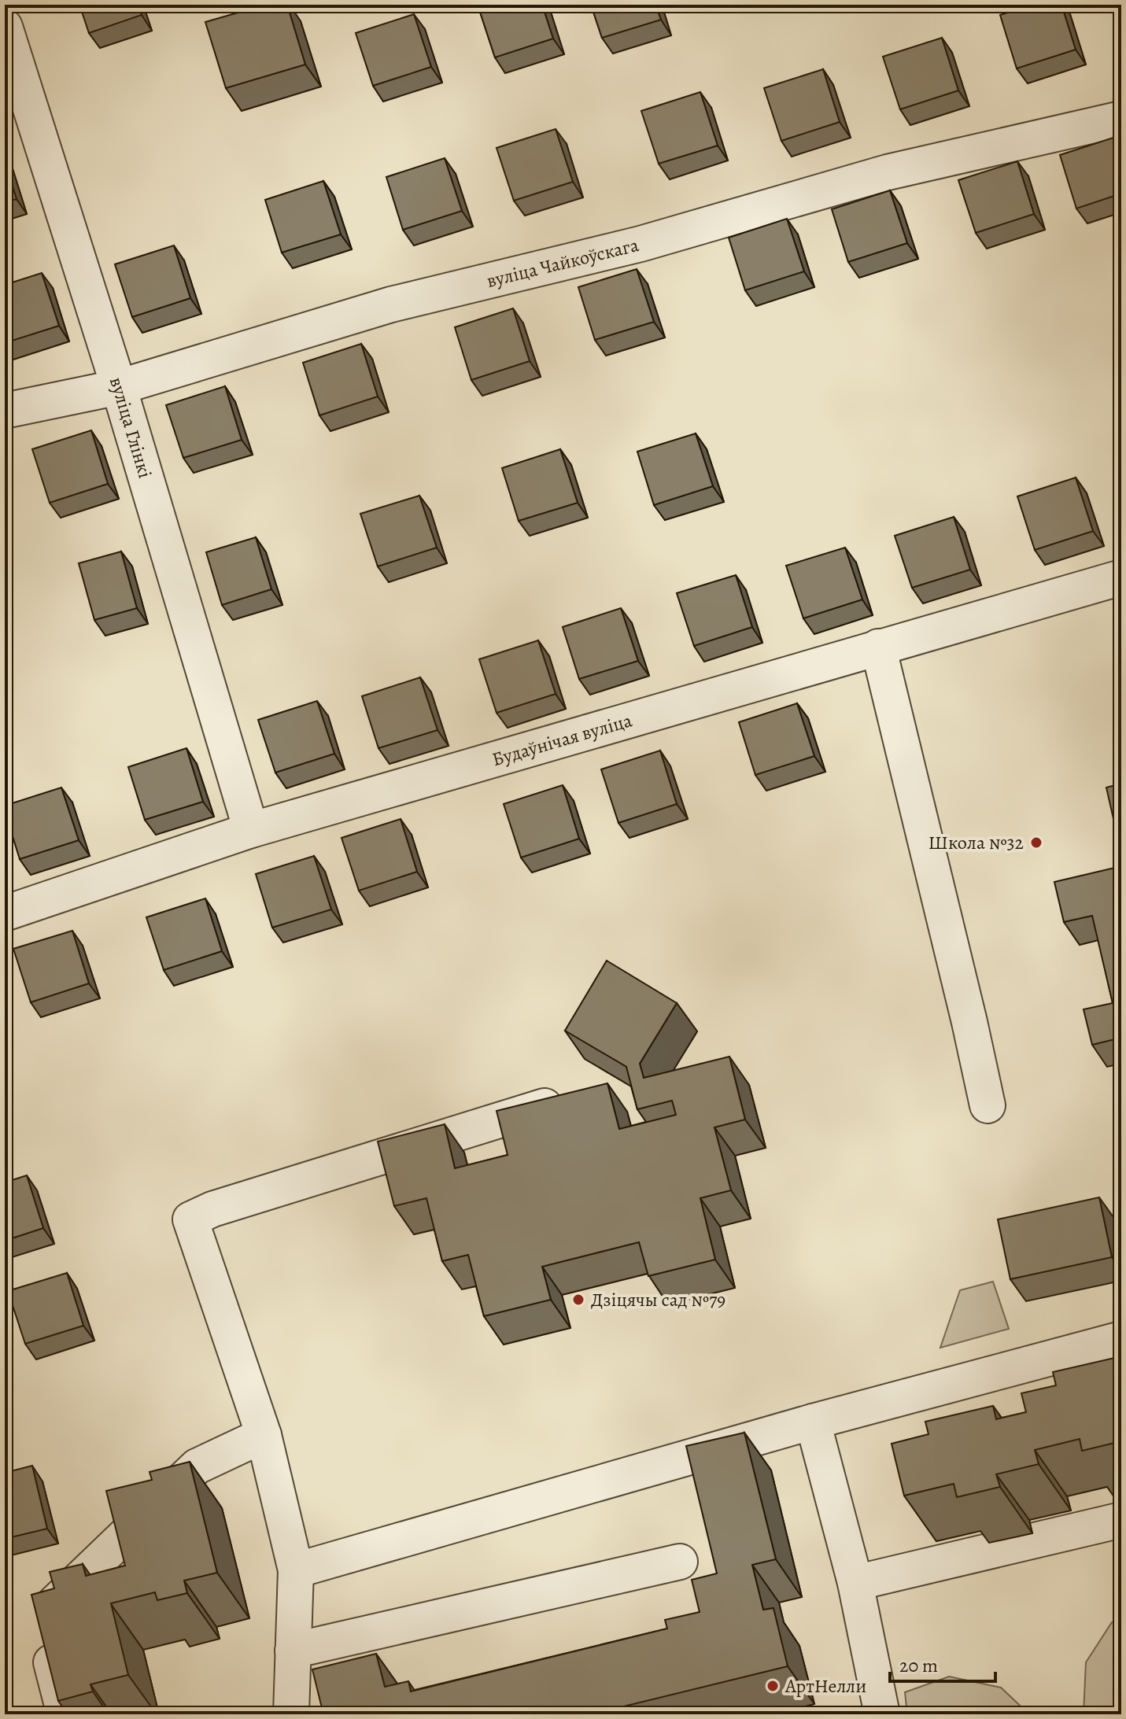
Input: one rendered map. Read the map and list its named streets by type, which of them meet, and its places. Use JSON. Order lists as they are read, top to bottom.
{
  "streets": {
    "street": ["вуліца Чайкоўскага", "вуліца Глінкі", "Будаўнічая вуліца"]
  },
  "crossings": [
    ["вуліца Чайкоўскага", "вуліца Глінкі"],
    ["вуліца Глінкі", "Будаўнічая вуліца"]
  ],
  "places": ["Школа №32", "Дзіцячы сад №79", "АртНелли"],
  "scale_bar": "20 m"
}
